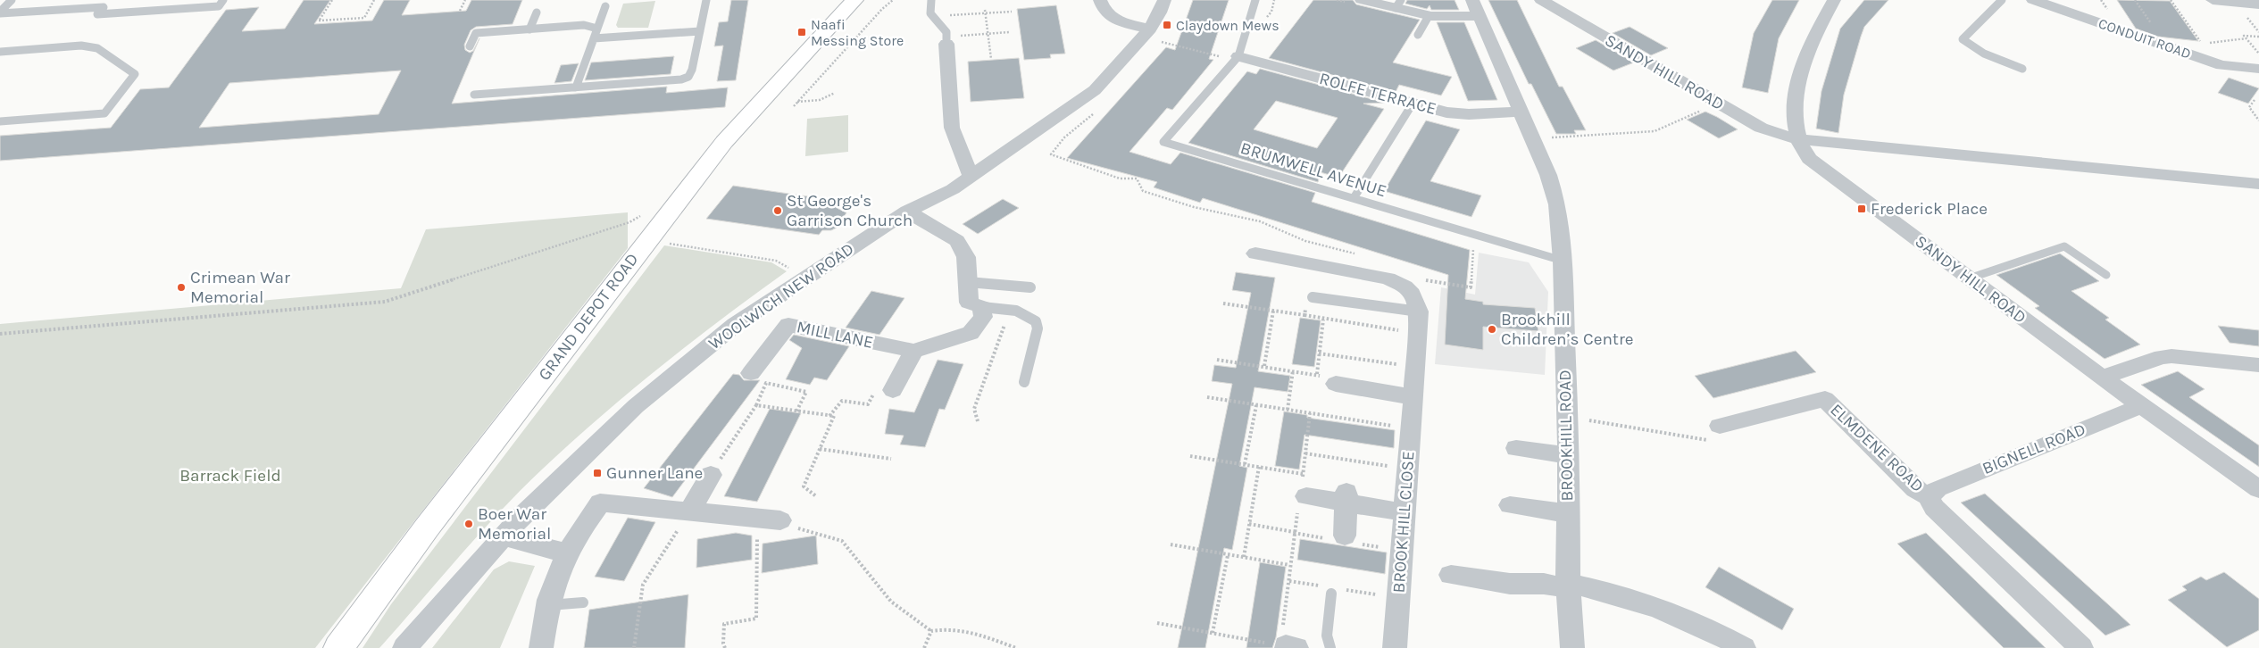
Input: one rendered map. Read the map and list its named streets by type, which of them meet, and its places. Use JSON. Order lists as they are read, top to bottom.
{
  "streets": {
    "highway": ["GRAND DEPOT ROAD"],
    "street": [
      "CONDUIT ROAD",
      "SANDY HILL ROAD",
      "ROLFE TERRACE",
      "WOOLWICH NEW ROAD",
      "MILL LANE",
      "BROOKHILL ROAD",
      "ELMDENE ROAD",
      "BIGNELL ROAD",
      "BROOK HILL CLOSE"
    ],
    "lane": ["BRUMWELL AVENUE"]
  },
  "crossings": [
    ["SANDY HILL ROAD", "BIGNELL ROAD"],
    ["ROLFE TERRACE", "BRUMWELL AVENUE"],
    ["ROLFE TERRACE", "BROOKHILL ROAD"],
    ["BRUMWELL AVENUE", "BROOKHILL ROAD"],
    ["ELMDENE ROAD", "BIGNELL ROAD"]
  ],
  "parks": ["Barrack Field"],
  "places": {
    "transit": [
      "Claydown Mews",
      "Naafi Messing Store",
      "Frederick Place",
      "Gunner Lane"
    ],
    "other": [
      "St George's Garrison Church",
      "Crimean War Memorial",
      "Brookhill Children’s Centre",
      "Boer War Memorial"
    ]
  }
}
